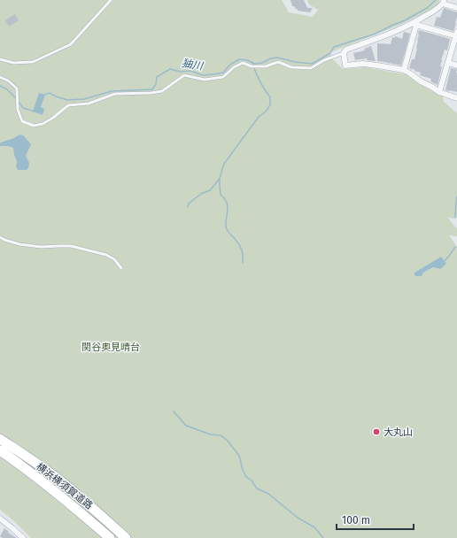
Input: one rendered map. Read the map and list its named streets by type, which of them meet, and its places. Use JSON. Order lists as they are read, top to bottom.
{
  "streets": {
    "highway": ["横浜横須賀道路"]
  },
  "water": ["㹨川"],
  "parks": ["関谷奥見晴台"],
  "places": ["大丸山"],
  "scale_bar": "100 m"
}
